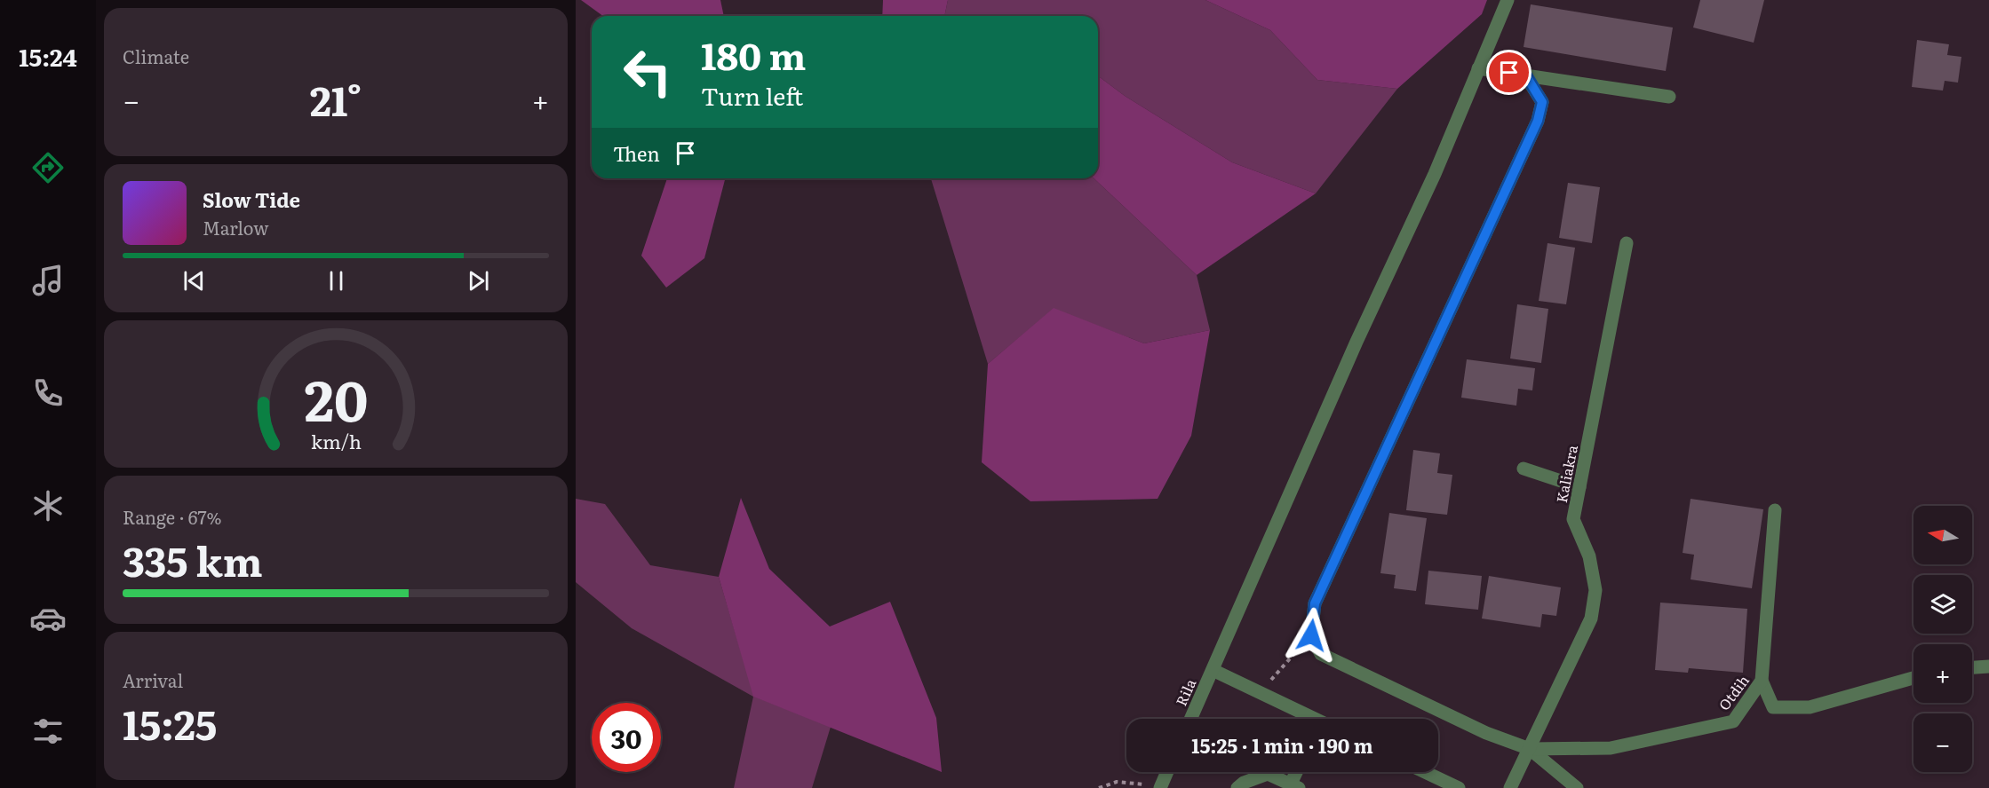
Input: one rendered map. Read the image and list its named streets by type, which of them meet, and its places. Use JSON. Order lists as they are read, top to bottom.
{
  "streets": {
    "street": ["Kaliakra", "Rila", "Otdih"]
  },
  "crossings": [
    ["Kaliakra", "Otdih"]
  ],
  "north": "left",
  "page": {
    "tabs": "15:24",
    "tile": [
      "Climate",
      ["Range · 67%", "335 km"],
      ["Arrival", "15:25"]
    ],
    "turn": ["180 m", "Turn left"],
    "heat": ["−", "21°", "+"],
    "then": "Then",
    "song": ["Slow Tide", "Marlow"],
    "map_buttons": ["+", "−"],
    "limit": "30",
    "trip": "15:25 · 1 min · 190 m",
    "gauge": ["20", "km/h"]
  }
}
